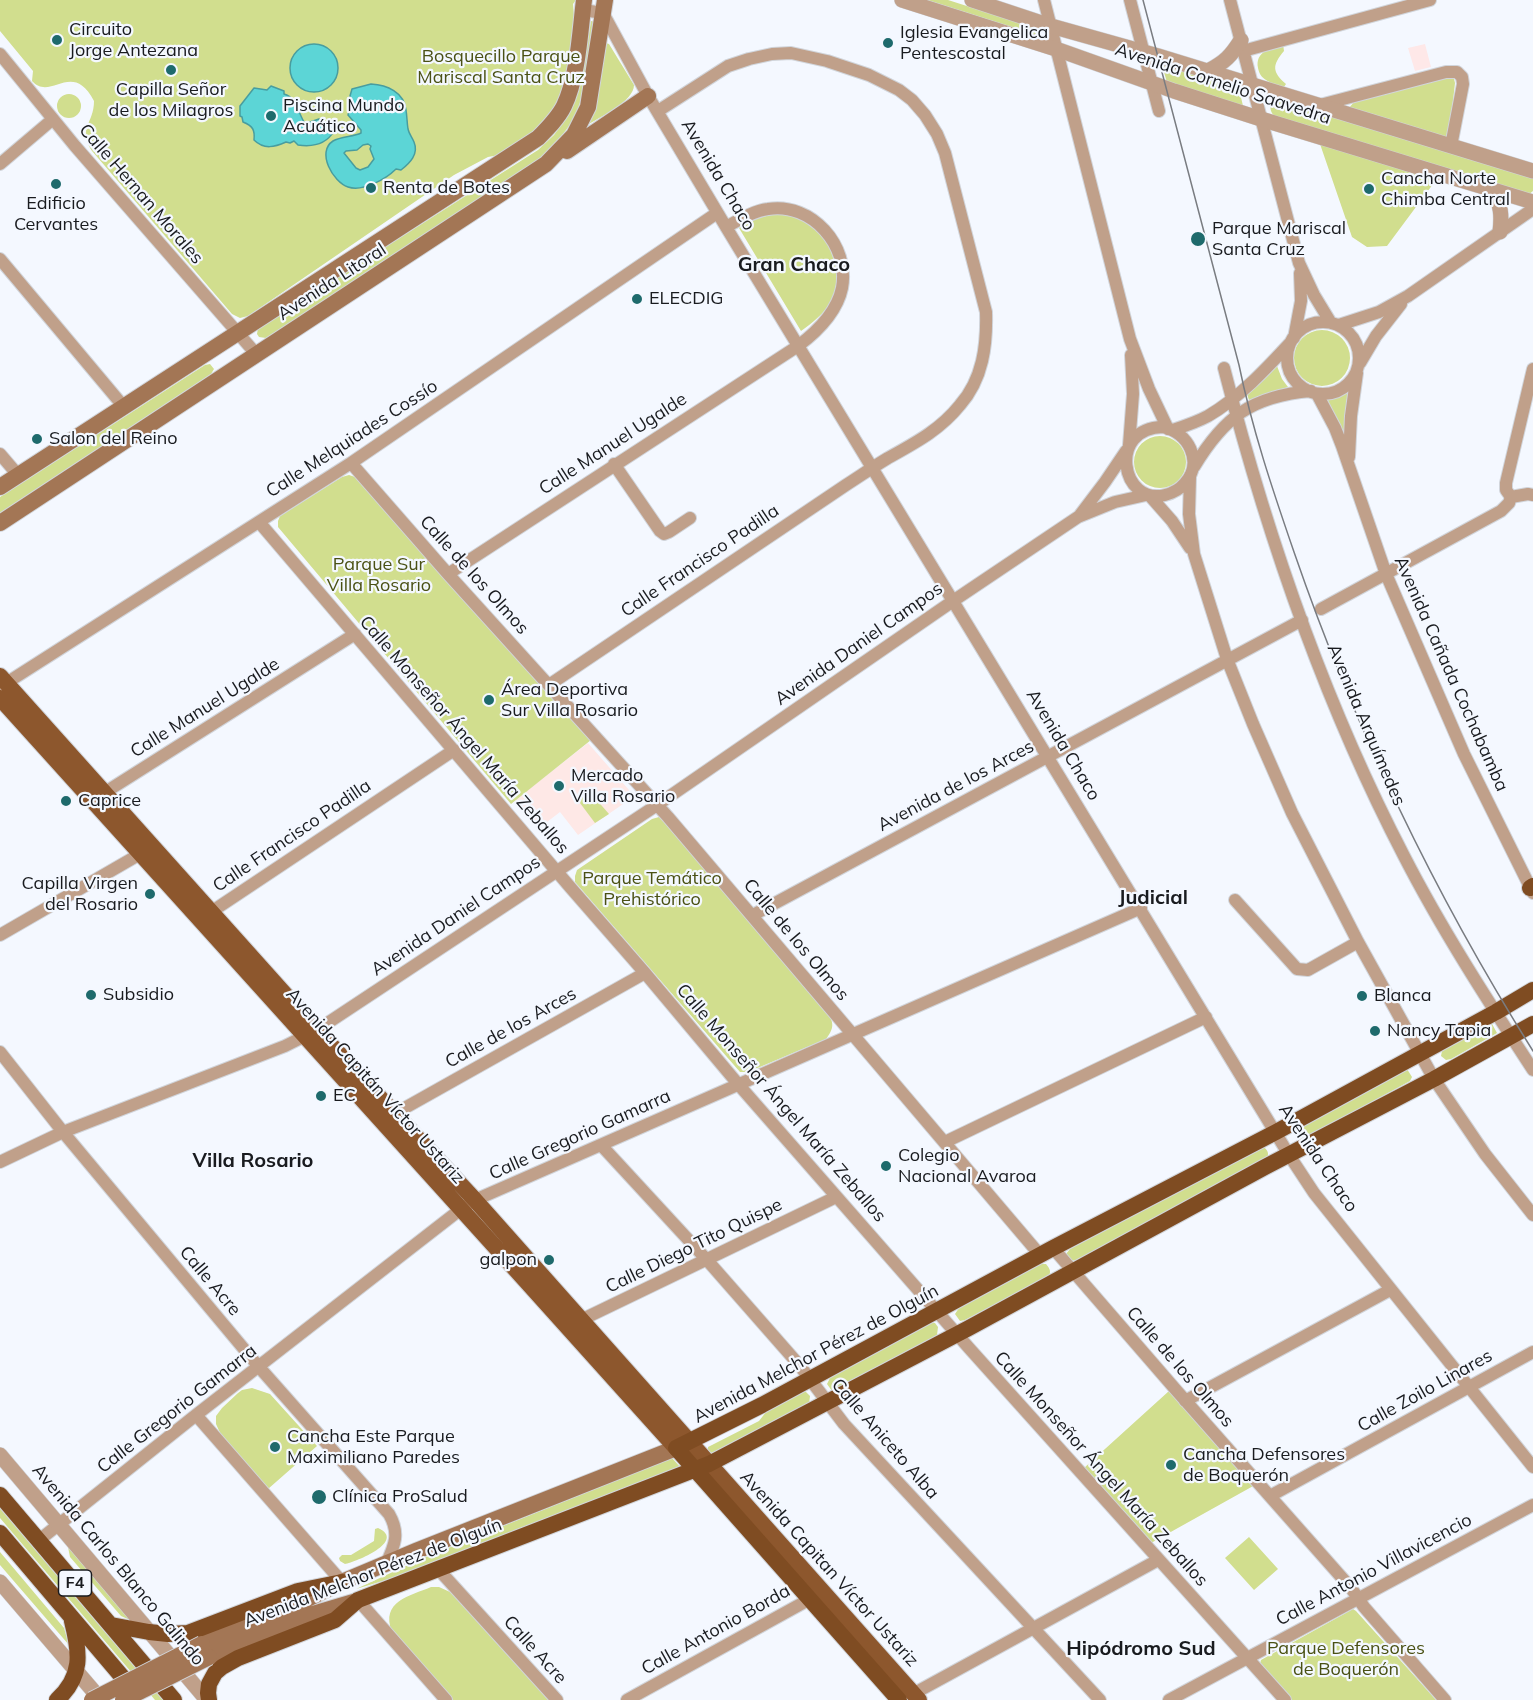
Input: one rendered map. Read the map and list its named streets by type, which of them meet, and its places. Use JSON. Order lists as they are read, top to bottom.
{
  "streets": {
    "highway": [
      "Avenida Capitán Víctor Ustariz",
      "Avenida Melchor Pérez de Olguín",
      "Avenida Capitan Víctor Ustariz",
      "F4"
    ],
    "main road": ["Avenida Litoral"],
    "street": [
      "Avenida Cornelio Saavedra",
      "Avenida Chaco",
      "Calle Hernan Morales",
      "Calle Melquiades Cossío",
      "Calle Manuel Ugalde",
      "Calle Francisco Padilla",
      "Calle de los Olmos",
      "Avenida Daniel Campos",
      "Avenida Cañada Cochabamba",
      "Avenida Arquímedes",
      "Calle Monseñor Ángel María Zeballos",
      "Avenida de los Arces",
      "Calle de los Arces",
      "Calle Gregorio Gamarra",
      "Calle Diego Tito Quispe",
      "Calle Acre",
      "Calle Zoilo Linares",
      "Calle Aniceto Alba",
      "Avenida Carlos Blanco Galindo",
      "Calle Antonio Villavicencio",
      "Calle Antonio Borda"
    ]
  },
  "crossings": [
    ["Avenida Chaco", "Avenida Litoral"],
    ["Avenida Chaco", "Calle Melquiades Cossío"],
    ["Avenida Chaco", "Calle Manuel Ugalde"],
    ["Avenida Chaco", "Calle Francisco Padilla"],
    ["Avenida Chaco", "Avenida Daniel Campos"],
    ["Avenida Chaco", "Avenida de los Arces"],
    ["Avenida Chaco", "Calle Gregorio Gamarra"],
    ["Avenida Chaco", "Avenida Melchor Pérez de Olguín"],
    ["Avenida Chaco", "Calle Zoilo Linares"],
    ["Calle Hernan Morales", "Avenida Litoral"],
    ["Calle Melquiades Cossío", "Calle de los Olmos"],
    ["Calle Melquiades Cossío", "Calle Monseñor Ángel María Zeballos"],
    ["Calle Melquiades Cossío", "Avenida Capitán Víctor Ustariz"],
    ["Calle Manuel Ugalde", "Calle de los Olmos"],
    ["Calle Manuel Ugalde", "Calle Monseñor Ángel María Zeballos"],
    ["Calle Manuel Ugalde", "Avenida Capitán Víctor Ustariz"],
    ["Calle Francisco Padilla", "Calle de los Olmos"],
    ["Calle Francisco Padilla", "Calle Monseñor Ángel María Zeballos"],
    ["Calle Francisco Padilla", "Avenida Capitán Víctor Ustariz"],
    ["Calle de los Olmos", "Avenida Daniel Campos"],
    ["Calle de los Olmos", "Avenida de los Arces"],
    ["Calle de los Olmos", "Calle Gregorio Gamarra"],
    ["Calle de los Olmos", "Avenida Melchor Pérez de Olguín"],
    ["Calle de los Olmos", "Calle Zoilo Linares"],
    ["Calle de los Olmos", "Calle Antonio Villavicencio"],
    ["Avenida Daniel Campos", "Calle Monseñor Ángel María Zeballos"],
    ["Avenida Daniel Campos", "Avenida Capitán Víctor Ustariz"],
    ["Avenida Daniel Campos", "Calle Acre"],
    ["Avenida Arquímedes", "Avenida de los Arces"],
    ["Avenida Arquímedes", "Avenida Melchor Pérez de Olguín"],
    ["Calle Monseñor Ángel María Zeballos", "Calle de los Arces"],
    ["Calle Monseñor Ángel María Zeballos", "Calle Gregorio Gamarra"],
    ["Calle Monseñor Ángel María Zeballos", "Calle Diego Tito Quispe"],
    ["Calle Monseñor Ángel María Zeballos", "Avenida Melchor Pérez de Olguín"],
    ["Calle Monseñor Ángel María Zeballos", "Calle Antonio Villavicencio"],
    ["Calle de los Arces", "Avenida Capitán Víctor Ustariz"],
    ["Avenida Capitán Víctor Ustariz", "Calle Gregorio Gamarra"],
    ["Avenida Capitán Víctor Ustariz", "Calle Diego Tito Quispe"],
    ["Avenida Capitán Víctor Ustariz", "Avenida Melchor Pérez de Olguín"],
    ["Avenida Capitán Víctor Ustariz", "Avenida Capitan Víctor Ustariz"],
    ["Calle Gregorio Gamarra", "Calle Acre"],
    ["Calle Gregorio Gamarra", "Calle Aniceto Alba"],
    ["Calle Gregorio Gamarra", "Avenida Carlos Blanco Galindo"],
    ["Calle Gregorio Gamarra", "F4"],
    ["Calle Diego Tito Quispe", "Calle Aniceto Alba"],
    ["Calle Acre", "Avenida Melchor Pérez de Olguín"],
    ["Avenida Melchor Pérez de Olguín", "Calle Aniceto Alba"],
    ["Avenida Melchor Pérez de Olguín", "Avenida Capitan Víctor Ustariz"],
    ["Avenida Capitan Víctor Ustariz", "Calle Antonio Borda"]
  ],
  "districts": [
    "Gran Chaco",
    "Judicial",
    "Villa Rosario",
    "Hipódromo Sud"
  ],
  "parks": [
    "Bosquecillo Parque Mariscal Santa Cruz",
    "Parque Sur Villa Rosario",
    "Parque Temático Prehistórico",
    "Parque Defensores de Boquerón"
  ],
  "places": [
    "Circuito Jorge Antezana",
    "Iglesia Evangelica Pentescostal",
    "Capilla Señor de los Milagros",
    "Piscina Mundo Acuático",
    "Edificio Cervantes",
    "Renta de Botes",
    "Cancha Norte Chimba Central",
    "Parque Mariscal Santa Cruz",
    "ELECDIG",
    "Salon del Reino",
    "Área Deportiva Sur Villa Rosario",
    "Mercado Villa Rosario",
    "Caprice",
    "Capilla Virgen del Rosario",
    "Subsidio",
    "Blanca",
    "Nancy Tapia",
    "EC",
    "Colegio Nacional Avaroa",
    "galpon",
    "Cancha Este Parque Maximiliano Paredes",
    "Cancha Defensores de Boquerón",
    "Clínica ProSalud"
  ]
}
